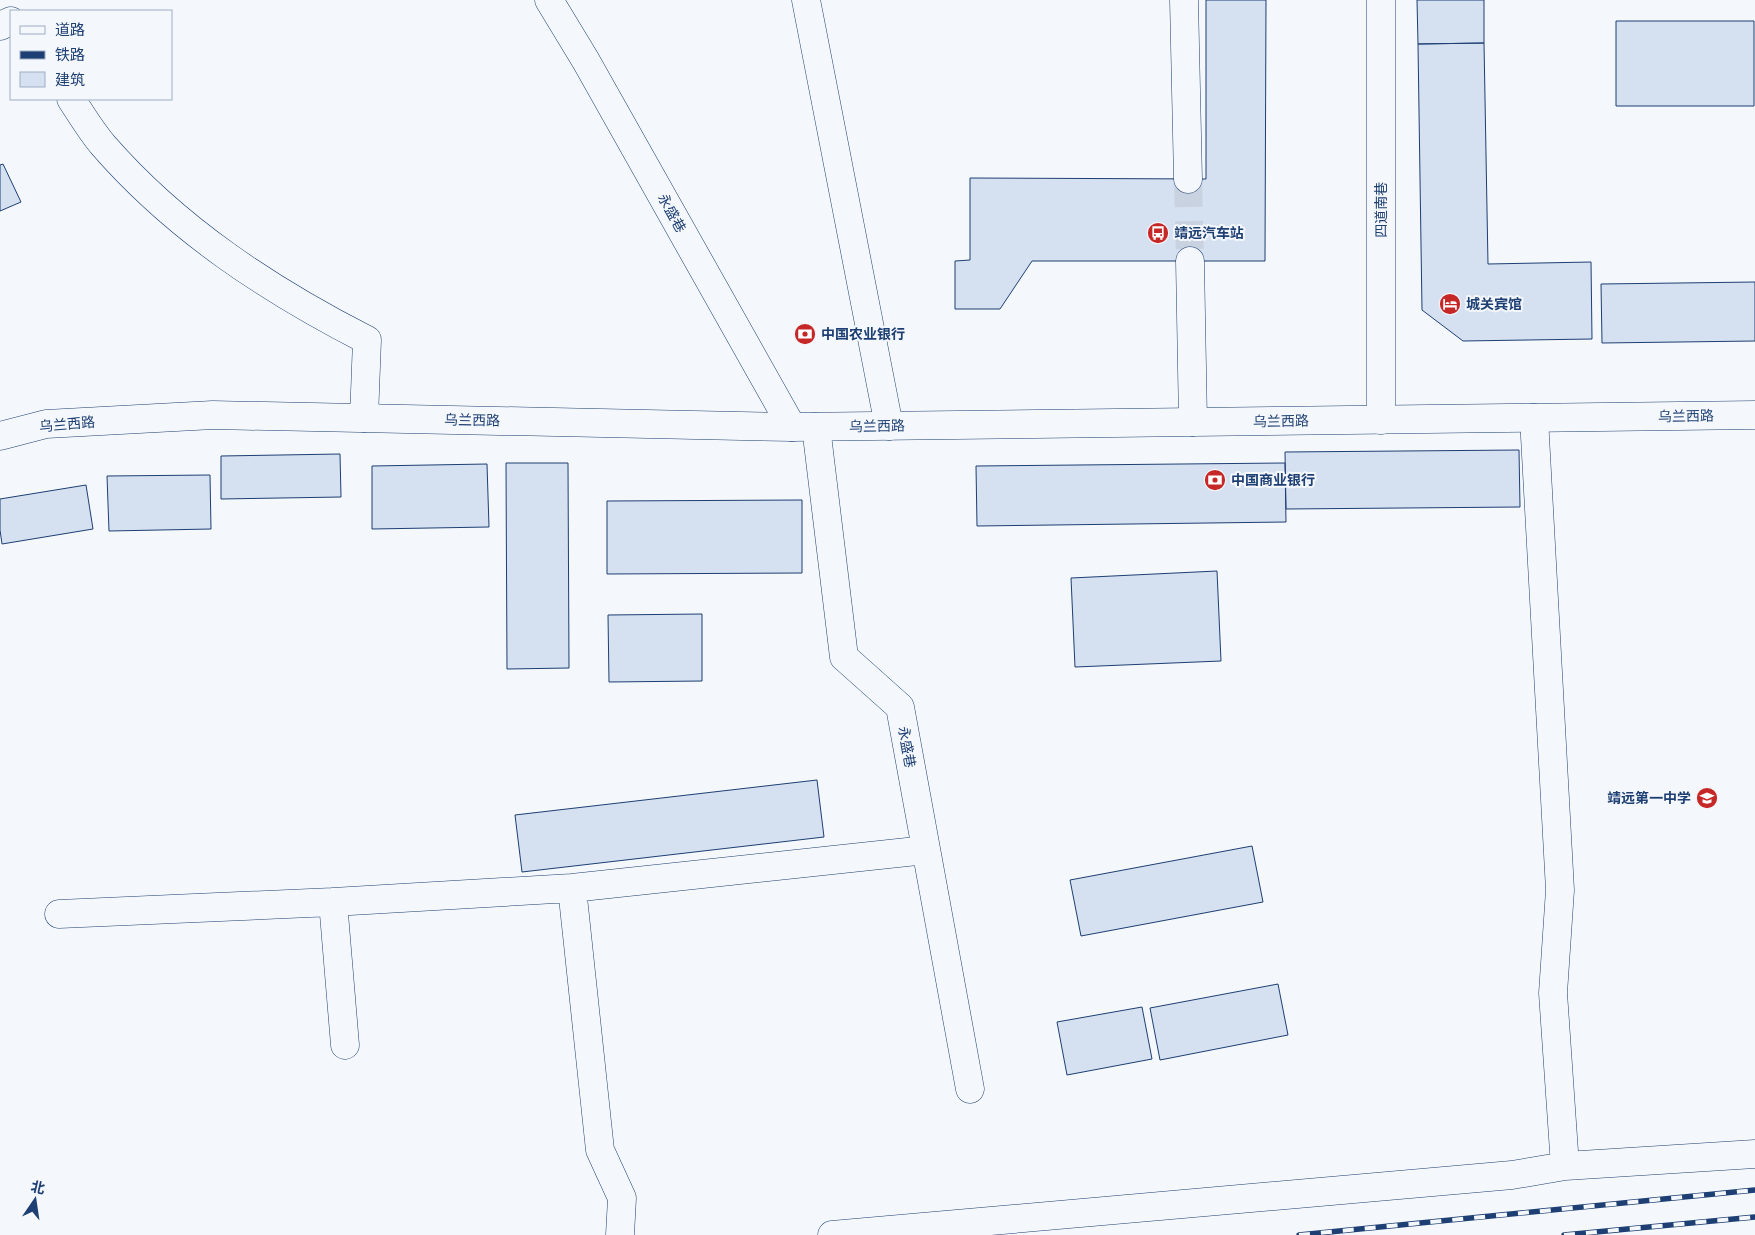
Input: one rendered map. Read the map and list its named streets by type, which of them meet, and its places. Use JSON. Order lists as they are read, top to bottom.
{
  "streets": {
    "main road": ["四道南巷", "永盛巷", "乌兰西路"]
  },
  "crossings": [
    ["四道南巷", "乌兰西路"],
    ["永盛巷", "乌兰西路"]
  ],
  "places": {
    "bus stop": ["靖远汽车站"],
    "hotel": ["城关宾馆"],
    "bank": ["中国农业银行", "中国商业银行"],
    "school or university": ["靖远第一中学"]
  },
  "legend": ["道路", "铁路", "建筑"],
  "north": "top"
}
